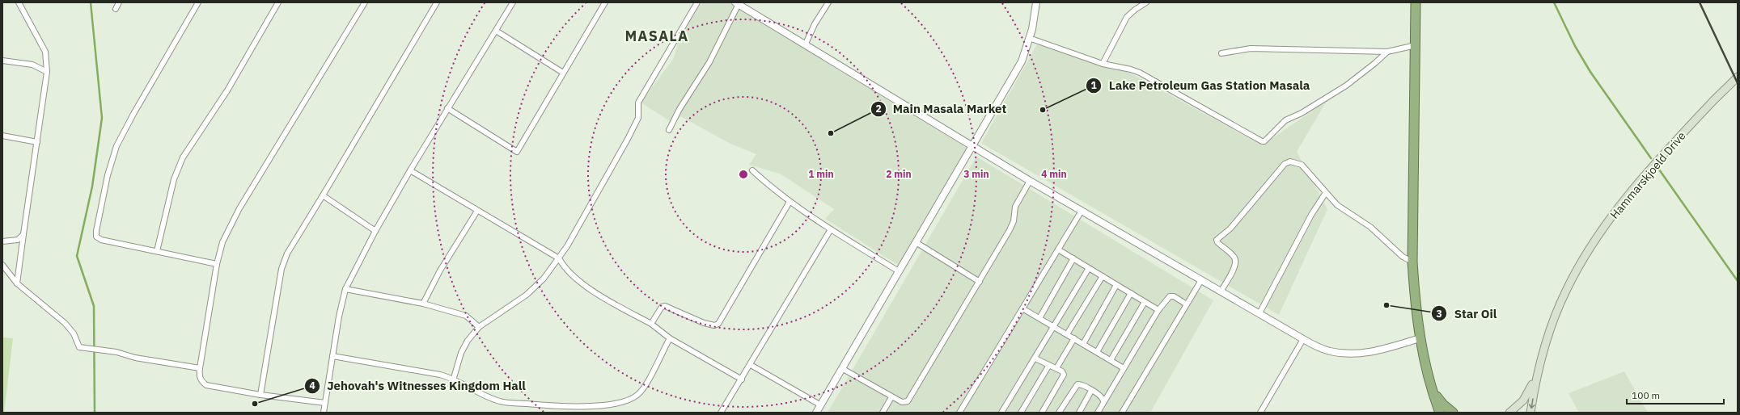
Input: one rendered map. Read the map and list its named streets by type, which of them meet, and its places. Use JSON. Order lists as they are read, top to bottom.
{
  "streets": {
    "main road": ["Hammarskjoeld Drive"]
  },
  "districts": ["MASALA"],
  "places": [
    "Lake Petroleum Gas Station Masala",
    "Main Masala Market",
    "Star Oil",
    "Jehovah's Witnesses Kingdom Hall"
  ],
  "scale_bar": "100 m",
  "rings": [
    "1 min",
    "2 min",
    "3 min",
    "4 min"
  ]
}
